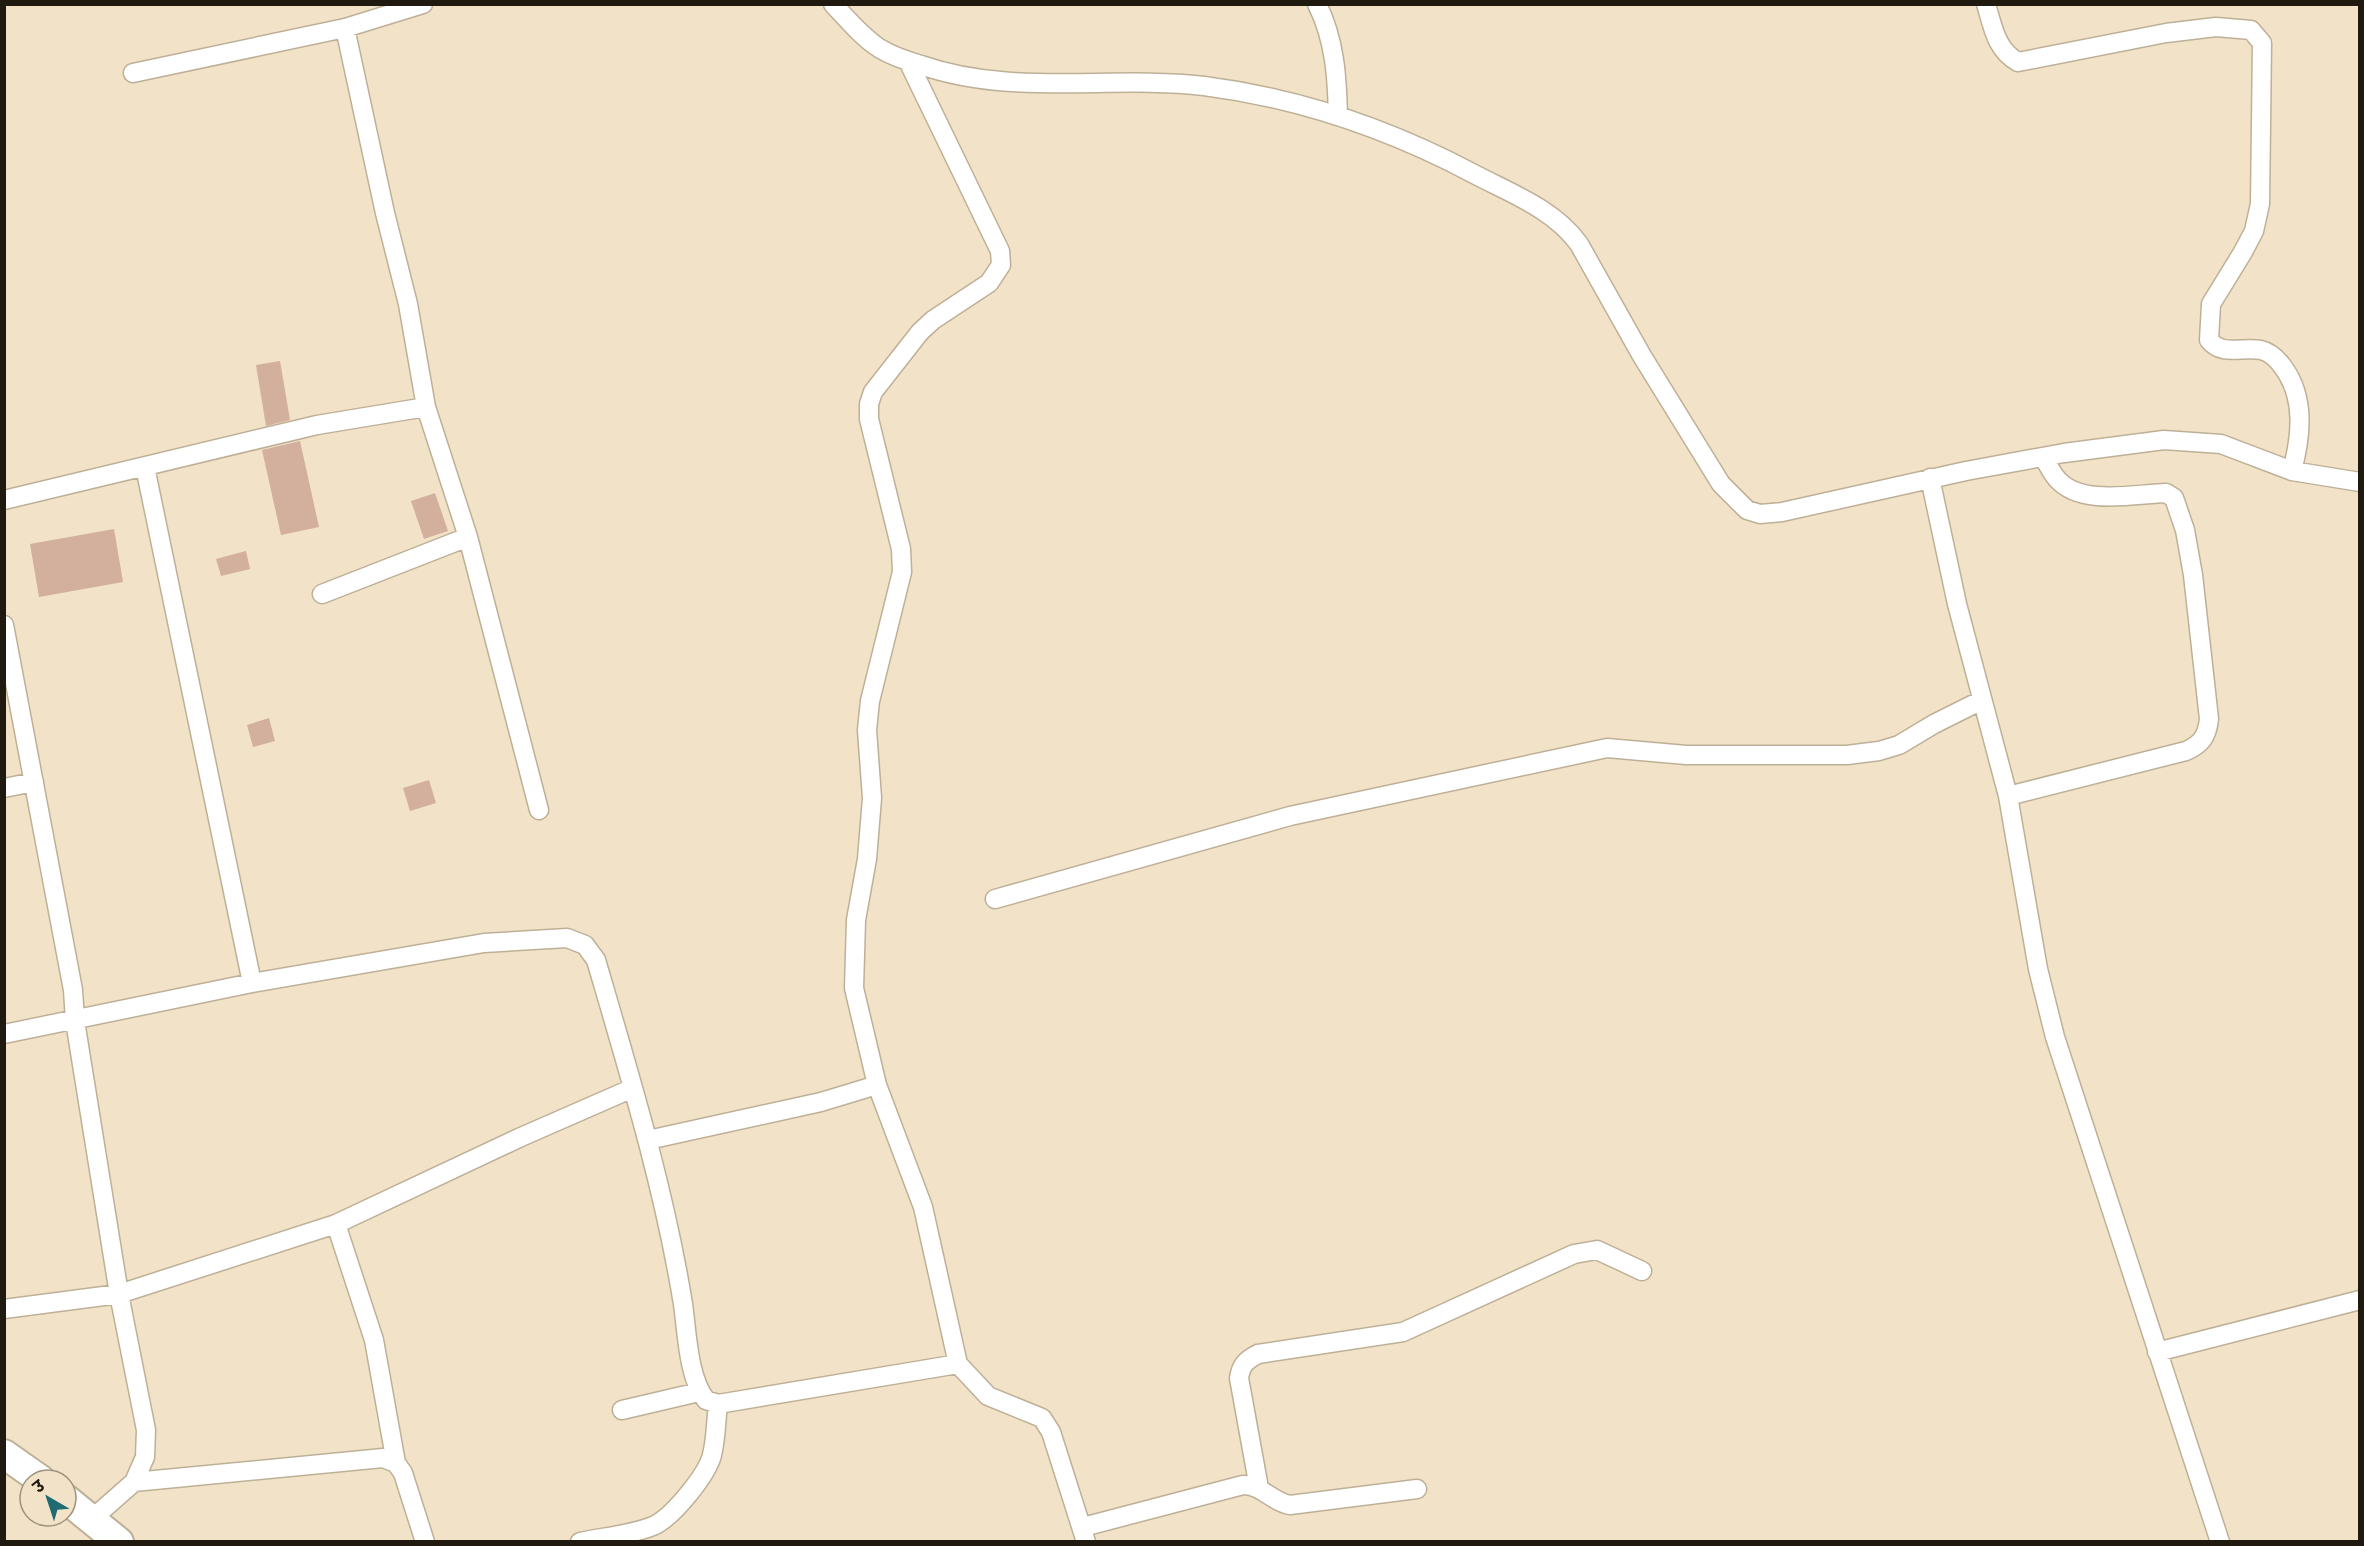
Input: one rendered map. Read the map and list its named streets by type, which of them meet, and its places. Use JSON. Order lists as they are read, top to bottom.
{
  "north": "top left"
}
